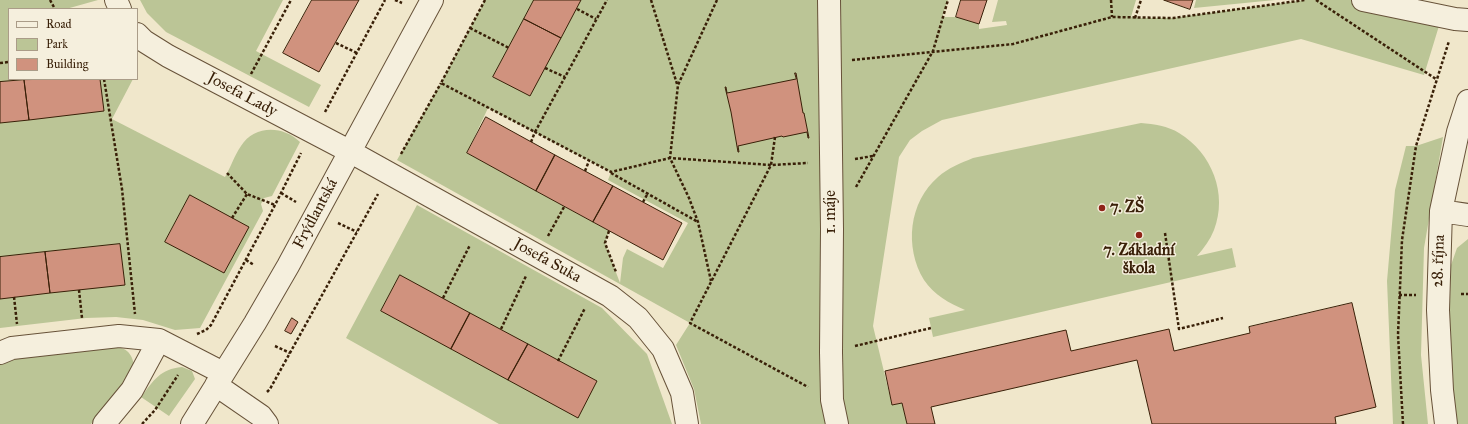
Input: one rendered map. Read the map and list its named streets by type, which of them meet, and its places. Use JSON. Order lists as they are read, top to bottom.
{
  "streets": {
    "street": [
      "Josefa Lady",
      "1. máje",
      "Frýdlantská",
      "Josefa Suka",
      "28. října"
    ]
  },
  "crossings": [
    ["Josefa Lady", "Frýdlantská"],
    ["Josefa Lady", "Josefa Suka"],
    ["Frýdlantská", "Josefa Suka"]
  ],
  "places": ["7. ZŠ", "7. Základní škola"],
  "legend": ["Road", "Park", "Building"]
}
